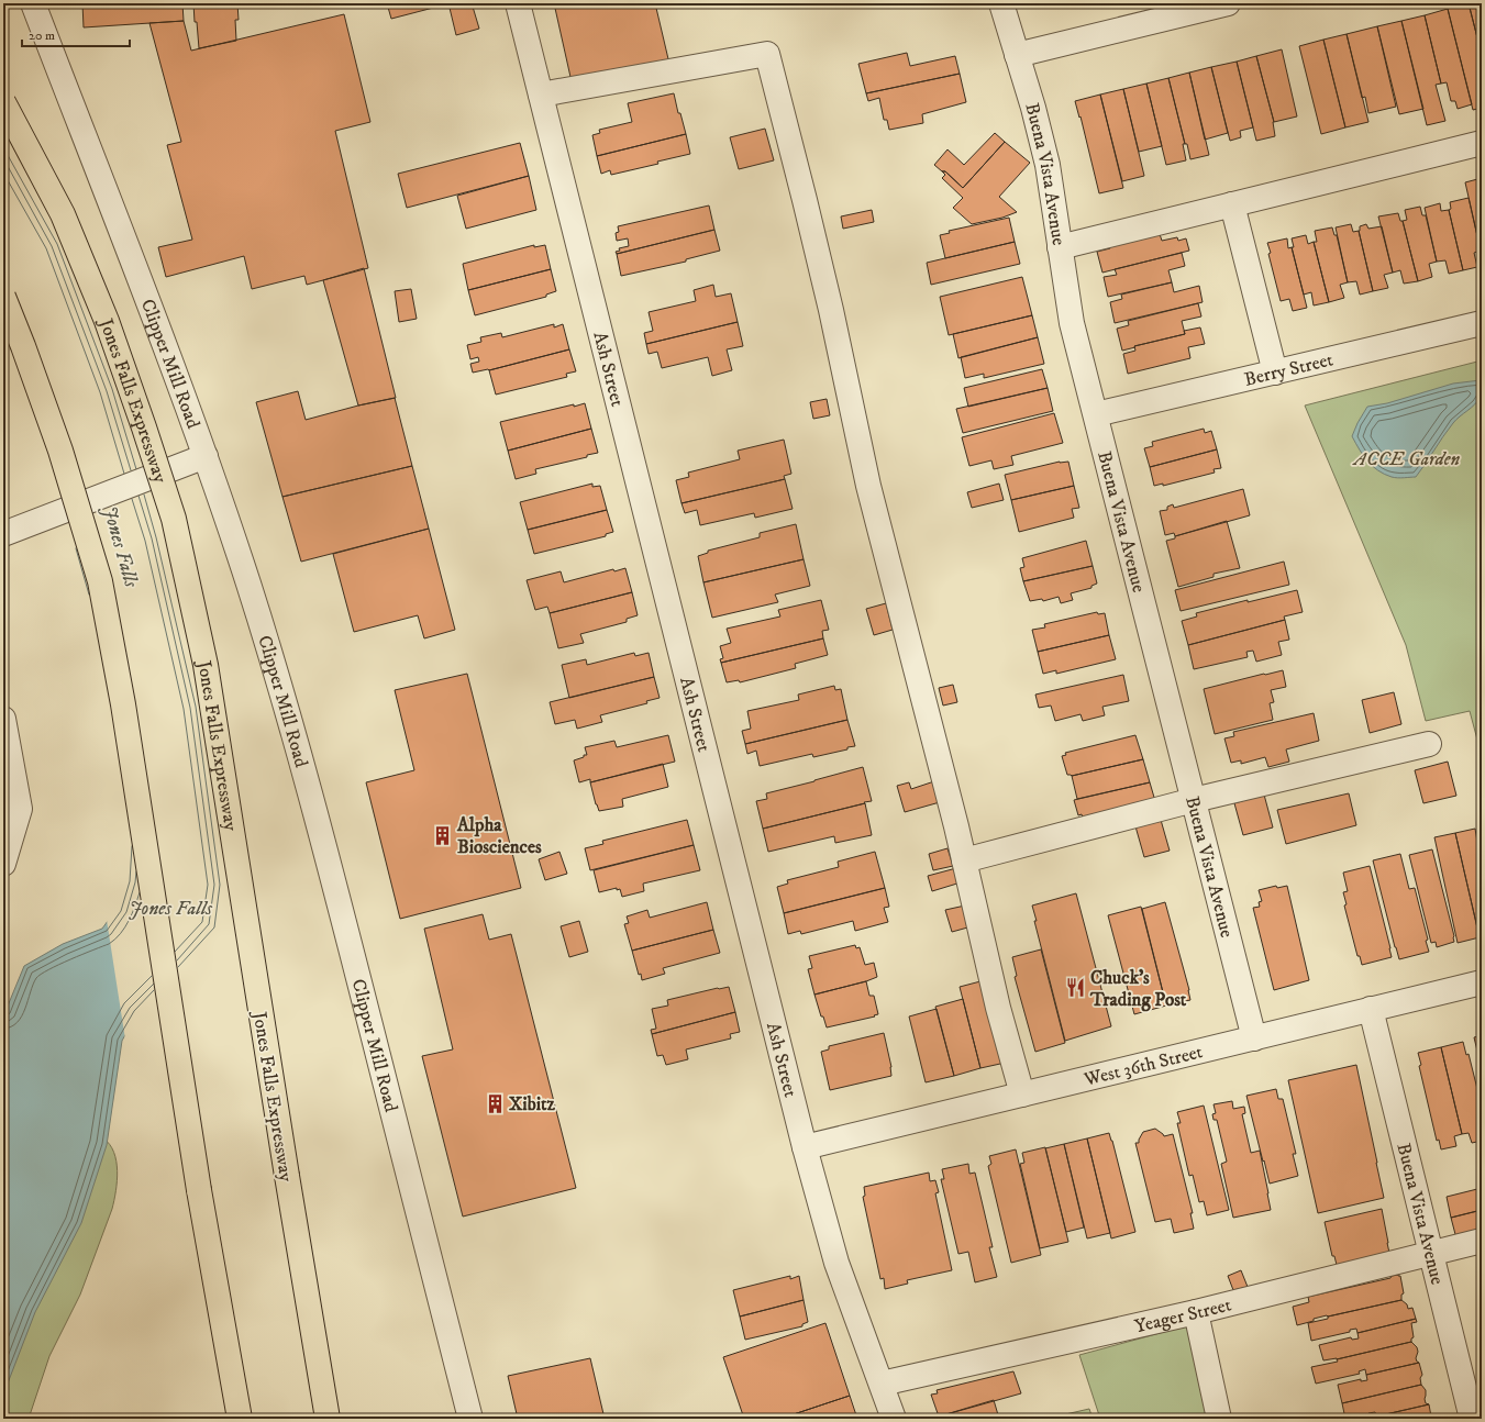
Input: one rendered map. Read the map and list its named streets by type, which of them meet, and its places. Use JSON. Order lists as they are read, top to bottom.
{
  "streets": {
    "highway": ["Jones Falls Expressway"],
    "street": [
      "Buena Vista Avenue",
      "Clipper Mill Road",
      "Ash Street",
      "Berry Street",
      "West 36th Street",
      "Yeager Street"
    ]
  },
  "crossings": [
    ["Buena Vista Avenue", "Berry Street"],
    ["Buena Vista Avenue", "West 36th Street"],
    ["Buena Vista Avenue", "Yeager Street"],
    ["Ash Street", "West 36th Street"],
    ["Ash Street", "Yeager Street"]
  ],
  "water": ["Jones Falls"],
  "parks": ["ACCE Garden"],
  "places": {
    "building": ["Alpha Biosciences", "Xibitz"],
    "restaurant": ["Chuck's Trading Post"]
  },
  "scale_bar": "20 m"
}
